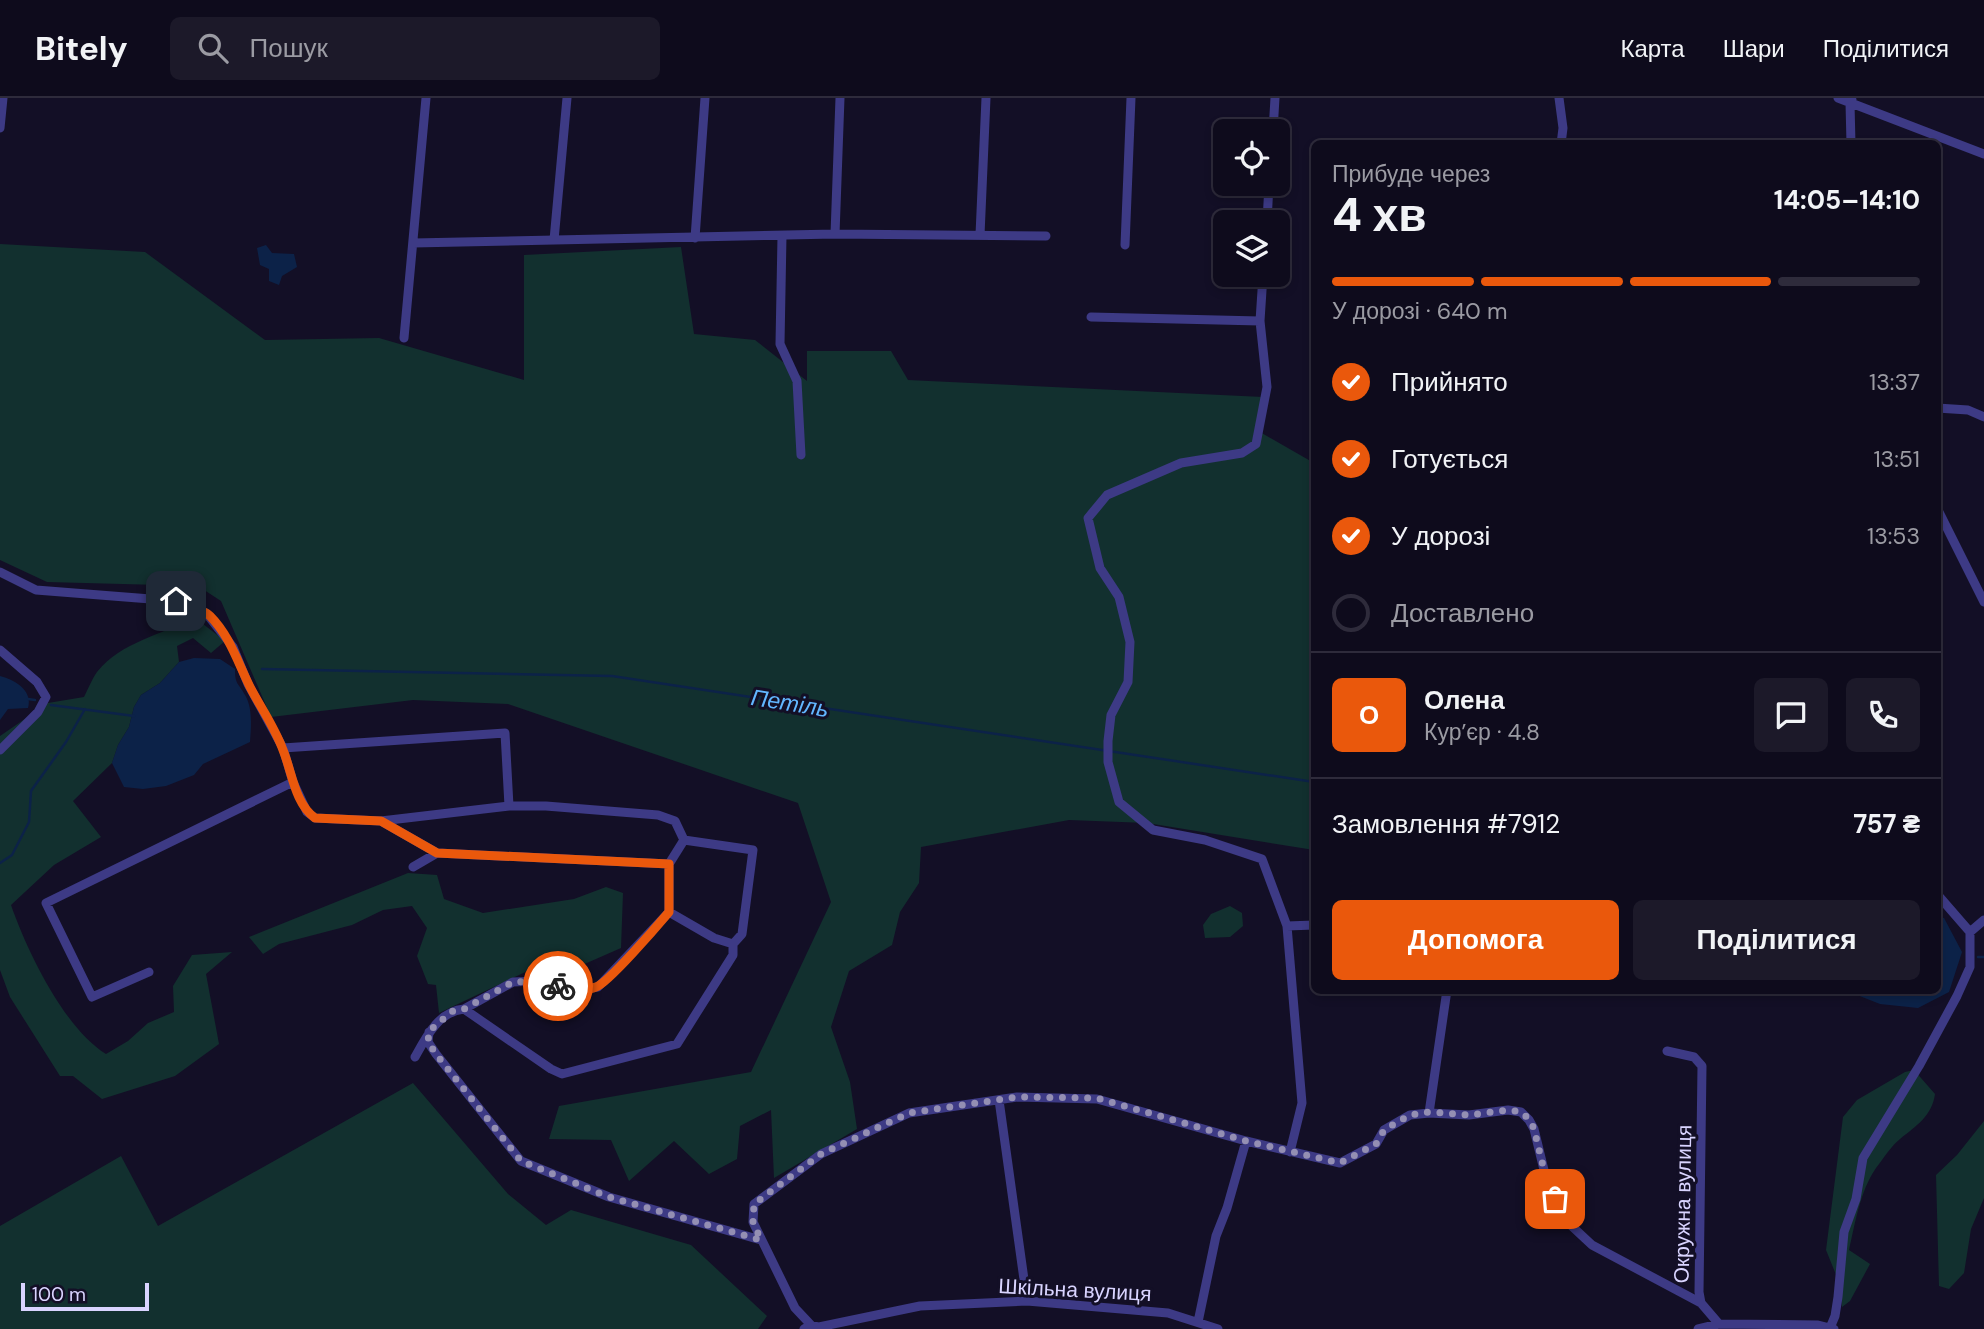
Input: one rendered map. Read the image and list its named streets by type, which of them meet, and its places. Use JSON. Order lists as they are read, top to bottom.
{
  "streets": {
    "street": ["Окружна вулиця", "Шкільна вулиця"]
  },
  "water": ["Петіль"],
  "scale_bar": "100 m",
  "page": {
    "header": "Bitely",
    "search": "Пошук",
    "nav": ["Карта", "Шари", "Поділитися"],
    "heading": ["4 хв", "Прибуде через", "14:05–14:10"],
    "panel": [
      "Олена",
      "Кур’єр · 4.8",
      "Замовлення #7912",
      "757 ₴"
    ],
    "bar": "У дорозі · 640 m",
    "list": [
      ["Прийнято", "13:37"],
      ["Готується", "13:51"],
      ["У дорозі", "13:53"],
      "Доставлено"
    ],
    "round": "О",
    "buttons": ["Допомога", "Поділитися"],
    "scale": "100 m"
  }
}
